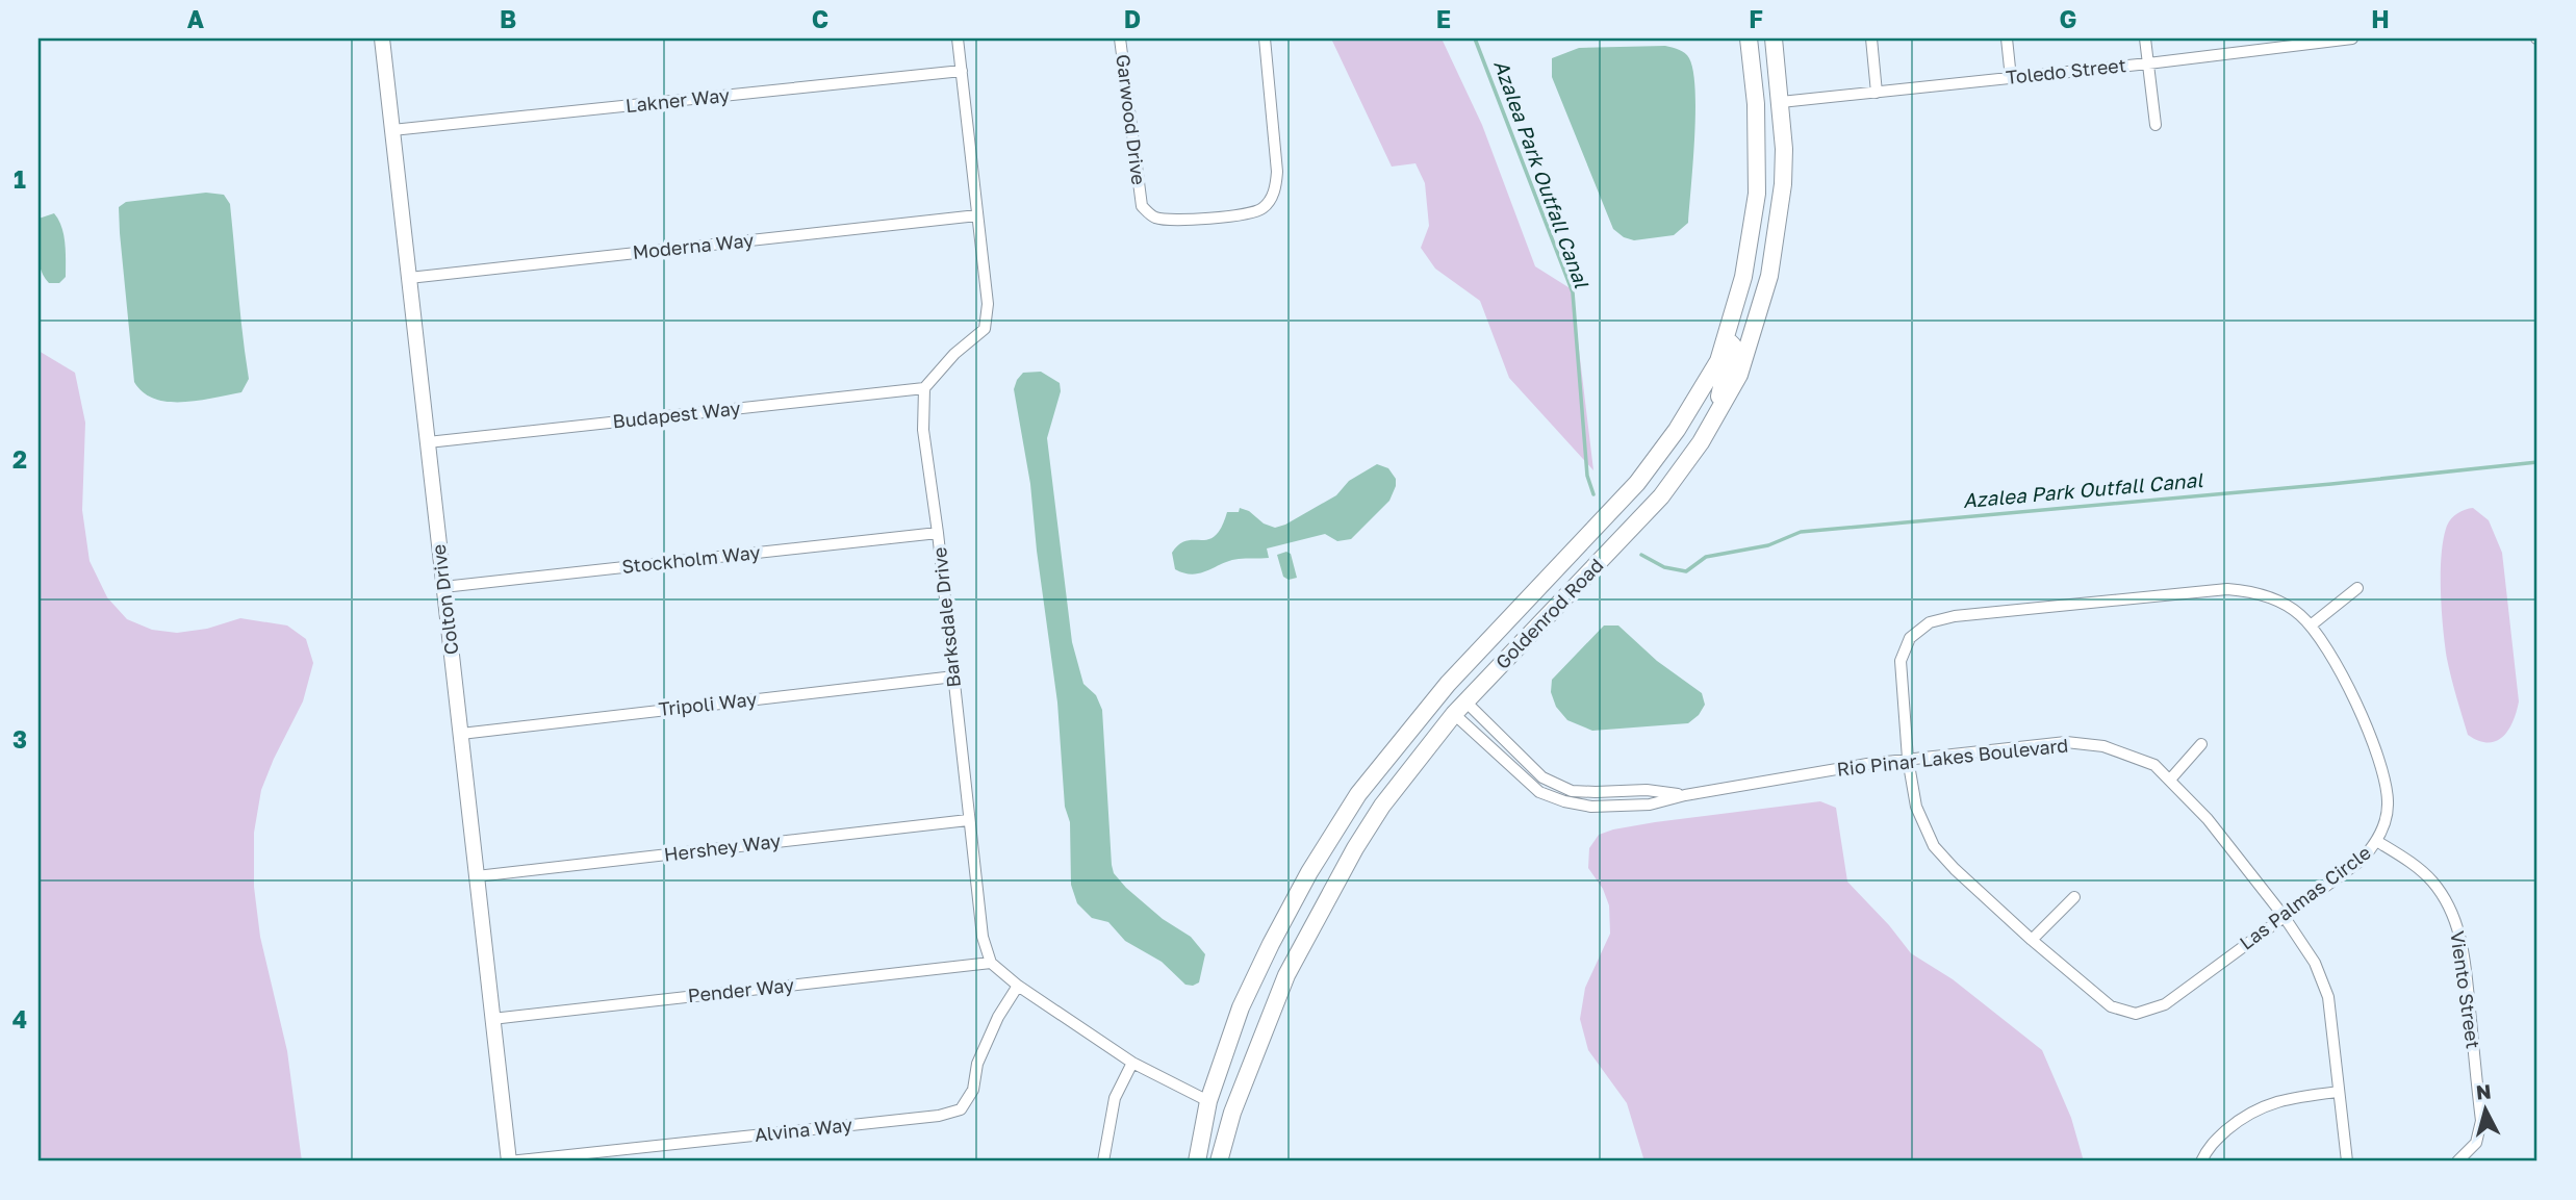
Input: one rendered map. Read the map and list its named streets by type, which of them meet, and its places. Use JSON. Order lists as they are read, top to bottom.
{
  "streets": {
    "main road": ["Goldenrod Road"],
    "street": [
      "Toledo Street",
      "Lakner Way",
      "Garwood Drive",
      "Moderna Way",
      "Budapest Way",
      "Stockholm Way",
      "Colton Drive",
      "Barksdale Drive",
      "Tripoli Way",
      "Rio Pinar Lakes Boulevard",
      "Hershey Way",
      "Las Palmas Circle",
      "Viento Street",
      "Pender Way",
      "Alvina Way"
    ]
  },
  "crossings": [
    ["Toledo Street", "Goldenrod Road"],
    ["Lakner Way", "Colton Drive"],
    ["Moderna Way", "Colton Drive"],
    ["Budapest Way", "Colton Drive"],
    ["Budapest Way", "Barksdale Drive"],
    ["Stockholm Way", "Colton Drive"],
    ["Stockholm Way", "Barksdale Drive"],
    ["Colton Drive", "Tripoli Way"],
    ["Colton Drive", "Hershey Way"],
    ["Colton Drive", "Pender Way"],
    ["Colton Drive", "Alvina Way"],
    ["Goldenrod Road", "Rio Pinar Lakes Boulevard"],
    ["Barksdale Drive", "Tripoli Way"],
    ["Barksdale Drive", "Hershey Way"],
    ["Barksdale Drive", "Pender Way"],
    ["Rio Pinar Lakes Boulevard", "Las Palmas Circle"],
    ["Las Palmas Circle", "Viento Street"]
  ],
  "water": ["Azalea Park Outfall Canal"],
  "north": "top",
  "grid": {
    "columns": [
      "A",
      "B",
      "C",
      "D",
      "E",
      "F",
      "G",
      "H"
    ],
    "rows": [
      "1",
      "2",
      "3",
      "4"
    ]
  }
}
